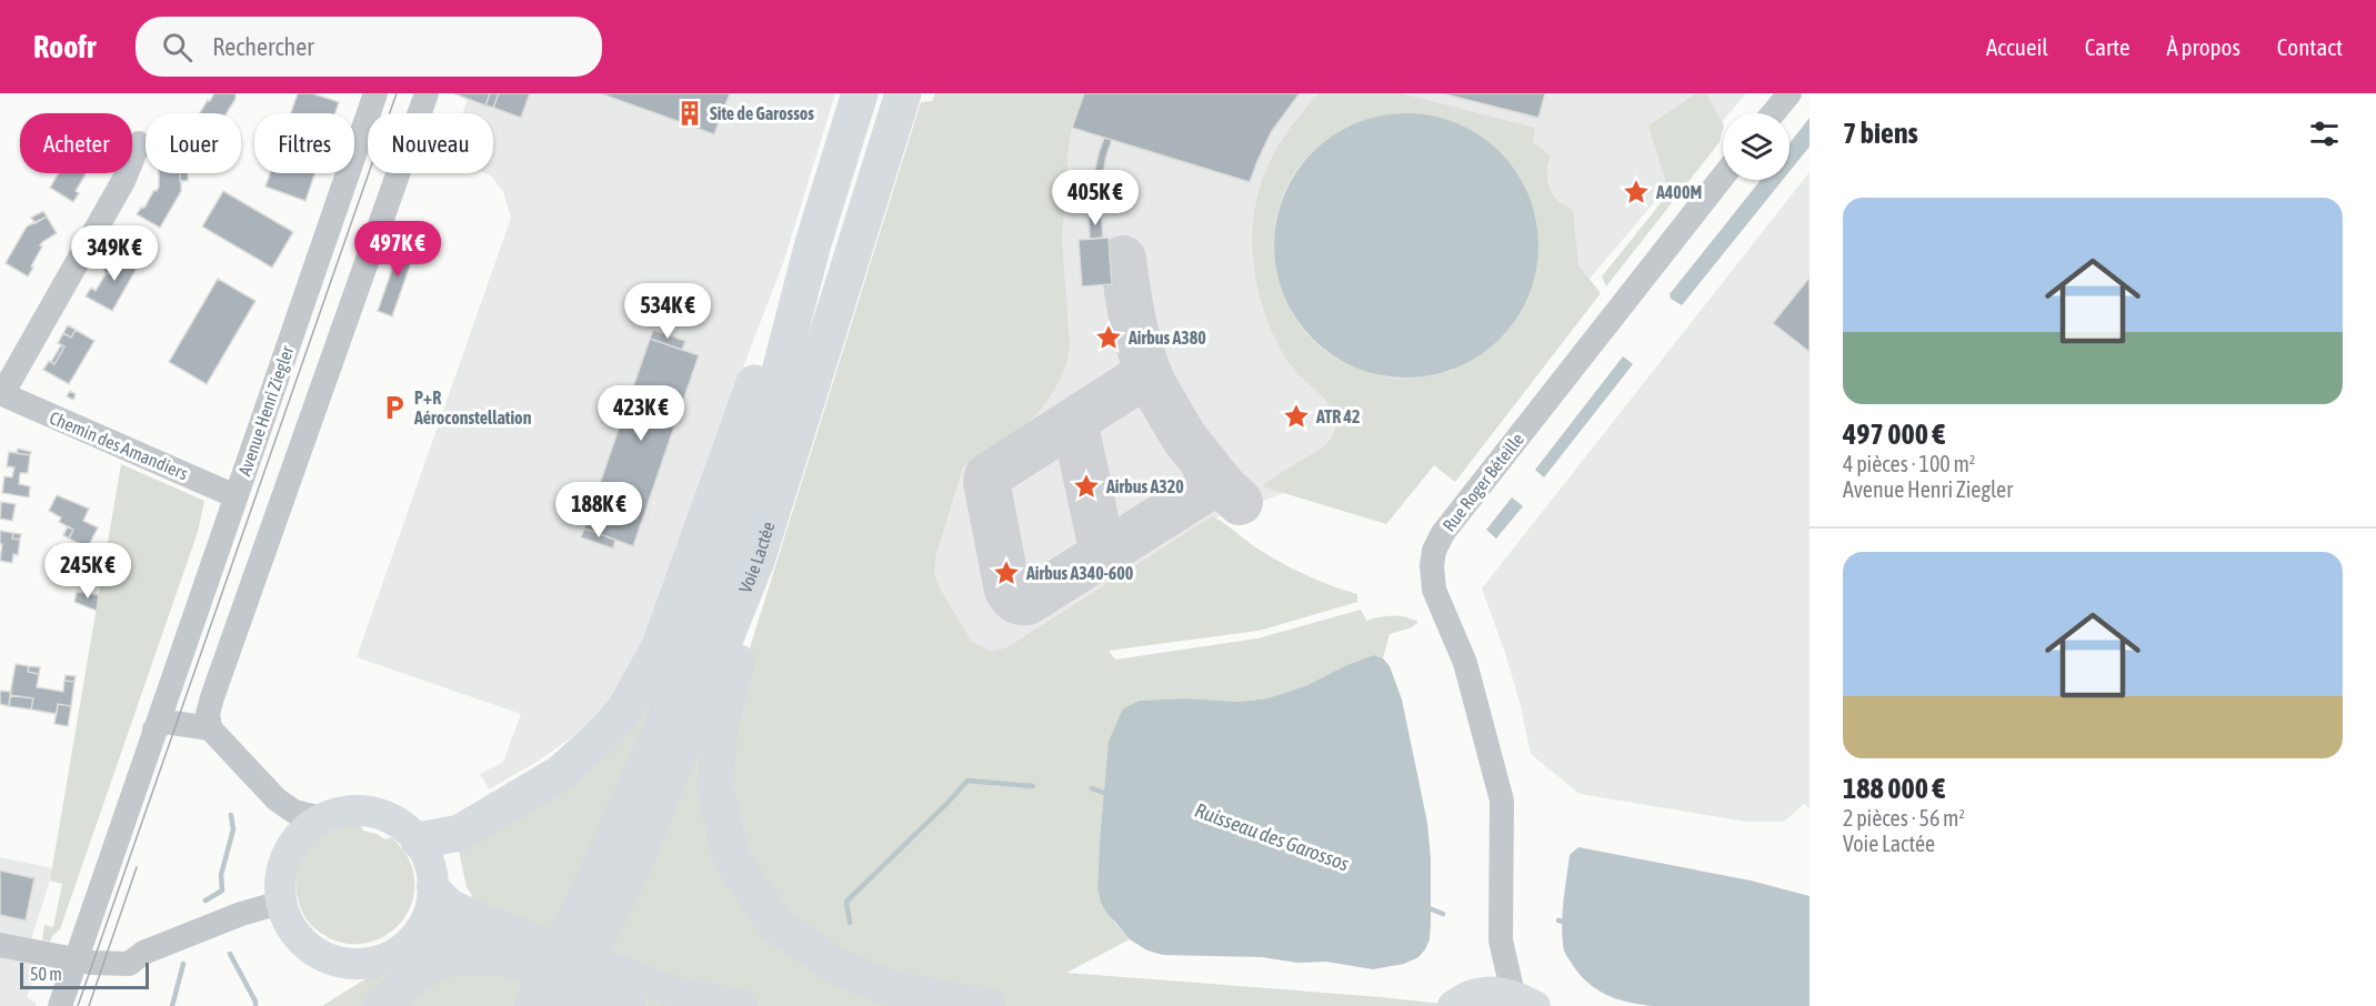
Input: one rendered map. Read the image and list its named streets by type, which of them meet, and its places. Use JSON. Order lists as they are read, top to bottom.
{
  "streets": {
    "highway": ["Voie Lactée"],
    "street": ["Avenue Henri Ziegler", "Chemin des Amandiers", "Rue Roger Béteille"]
  },
  "crossings": [
    ["Avenue Henri Ziegler", "Chemin des Amandiers"]
  ],
  "water": ["Ruisseau des Garossos"],
  "places": {
    "building": ["Site de Garossos"],
    "place": [
      "A400M",
      "Airbus A380",
      "ATR 42",
      "Airbus A320",
      "Airbus A340-600"
    ],
    "parking": ["P+R Aéroconstellation"]
  },
  "scale_bar": "50 m",
  "page": {
    "header": "Roofr",
    "search": "Rechercher",
    "nav": [
      "Accueil",
      "Carte",
      "À propos",
      "Contact"
    ],
    "heading": "7 biens",
    "chip": [
      "Acheter",
      "Louer",
      "Filtres",
      "Nouveau"
    ],
    "price": [
      "405K €",
      "497K €",
      "349K €",
      "534K €",
      "423K €",
      "188K €",
      "245K €"
    ],
    "list": [
      {
        "name": "497 000 €",
        "note": "4 pièces · 100 m² · Avenue Henri Ziegler"
      },
      {
        "name": "188 000 €",
        "note": "2 pièces · 56 m² · Voie Lactée"
      }
    ],
    "scale": "50 m"
  }
}
